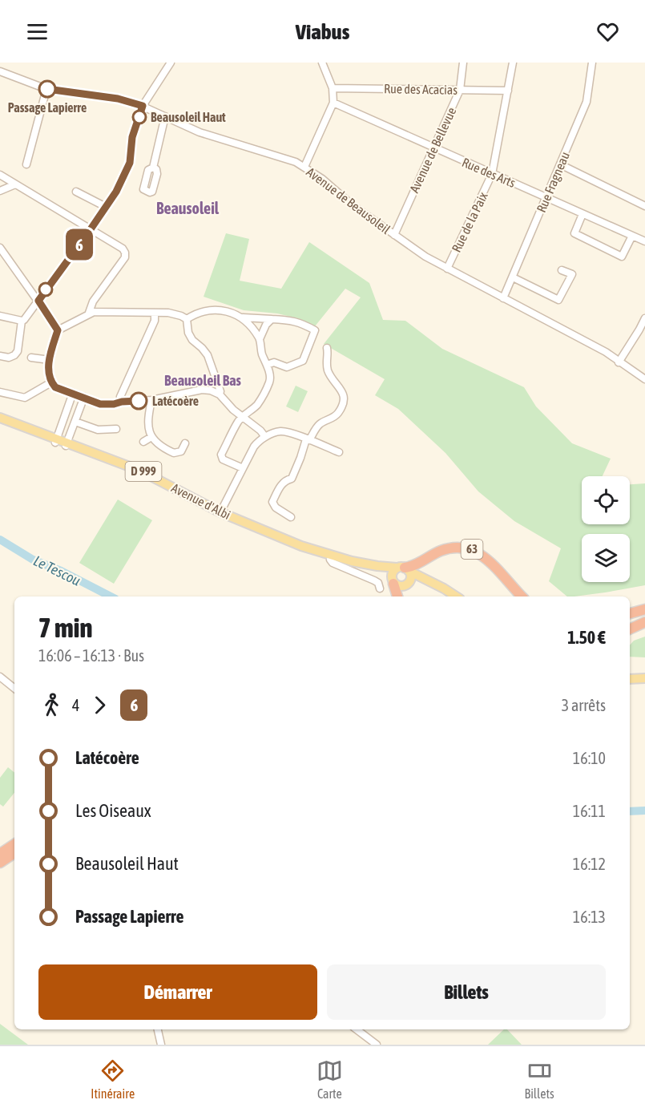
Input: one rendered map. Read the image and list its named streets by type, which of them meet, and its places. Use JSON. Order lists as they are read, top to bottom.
{
  "streets": {
    "highway": ["63"],
    "main road": ["D 999", "Avenue d'Albi"],
    "street": [
      "Rue des Acacias",
      "Avenue de Bellevue",
      "Rue des Arts",
      "Rue Fragneau",
      "Avenue de Beausoleil",
      "Rue de la Paix"
    ]
  },
  "crossings": [
    ["Rue des Acacias", "Avenue de Bellevue"],
    ["Rue des Acacias", "Rue de la Paix"],
    ["Avenue de Bellevue", "Rue des Arts"],
    ["Avenue de Bellevue", "Avenue de Beausoleil"],
    ["Rue des Arts", "Rue Fragneau"],
    ["Rue des Arts", "Rue de la Paix"],
    ["Rue Fragneau", "Avenue de Beausoleil"],
    ["Avenue de Beausoleil", "Rue de la Paix"],
    ["D 999", "Avenue d'Albi"],
    ["D 999", "63"],
    ["Avenue d'Albi", "63"]
  ],
  "districts": ["Beausoleil", "Beausoleil Bas"],
  "water": ["Le Tescou"],
  "places": ["Passage Lapierre", "Beausoleil Haut", "Latécoère"],
  "lines": ["bus line 6"],
  "page": {
    "header": "Viabus",
    "on_map": "6",
    "heading": ["7 min", "16:06 – 16:13 · Bus", "1.50 €"],
    "legs": ["4", "6", "3 arrêts"],
    "list": [
      {
        "name": "Latécoère",
        "value": "16:10"
      },
      {
        "name": "Les Oiseaux",
        "value": "16:11"
      },
      {
        "name": "Beausoleil Haut",
        "value": "16:12"
      },
      {
        "name": "Passage Lapierre",
        "value": "16:13"
      }
    ],
    "buttons": ["Démarrer", "Billets"],
    "tabs": ["Itinéraire", "Carte", "Billets"]
  }
}
